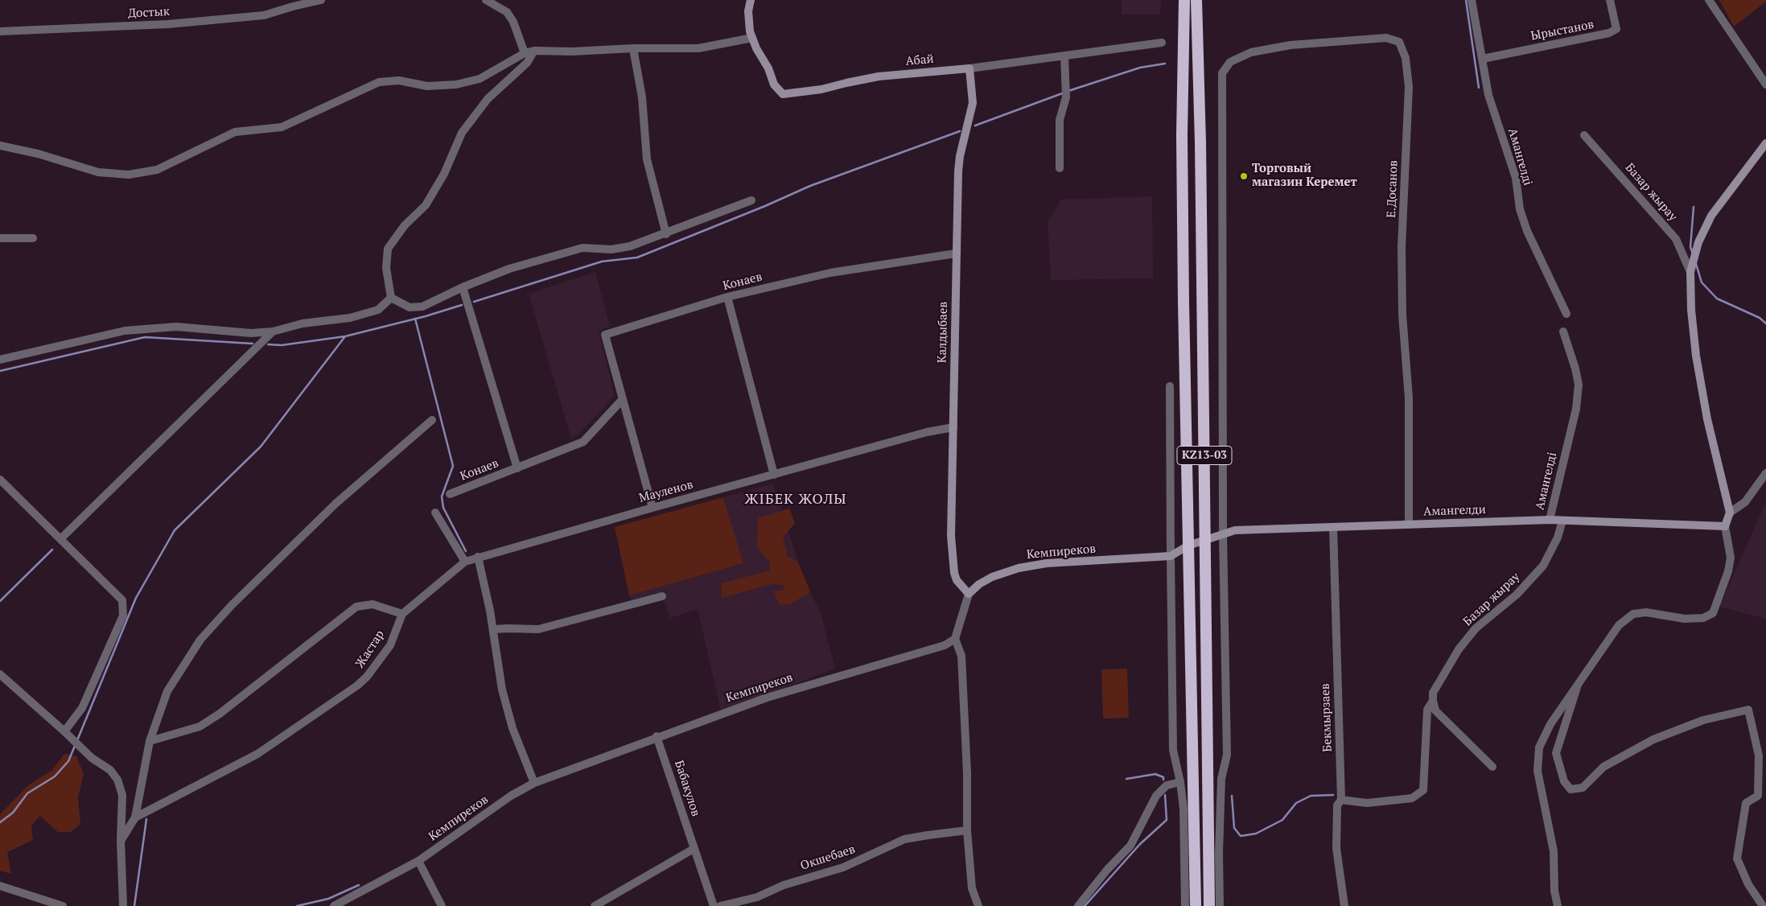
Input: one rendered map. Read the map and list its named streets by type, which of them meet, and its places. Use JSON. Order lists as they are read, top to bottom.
{
  "streets": {
    "highway": ["KZ13-03"],
    "main road": [
      "Абай",
      "Калдыбаев",
      "Амангелди",
      "Кемпиреков"
    ],
    "street": [
      "Достык",
      "Ырыстанов",
      "Амангелді",
      "Е.Досанов",
      "Базар жырау",
      "Конаев",
      "Мауленов",
      "Жастар",
      "Бекмырзаев",
      "Бабакулов",
      "Окшебаев"
    ]
  },
  "crossings": [
    ["Ырыстанов", "Амангелді"],
    ["Абай", "Калдыбаев"],
    ["Амангелді", "Амангелди"],
    ["Е.Досанов", "Амангелди"],
    ["Базар жырау", "Амангелди"],
    ["Базар жырау", "Бекмырзаев"],
    ["Конаев", "Калдыбаев"],
    ["Конаев", "Мауленов"],
    ["Калдыбаев", "Мауленов"],
    ["Калдыбаев", "Кемпиреков"],
    ["KZ13-03", "Амангелди"],
    ["KZ13-03", "Кемпиреков"],
    ["Мауленов", "Жастар"],
    ["Амангелди", "Кемпиреков"],
    ["Амангелди", "Бекмырзаев"],
    ["Кемпиреков", "Бабакулов"]
  ],
  "districts": ["ЖІБЕК ЖОЛЫ"],
  "places": ["Торговый магазин Керемет"]
}
